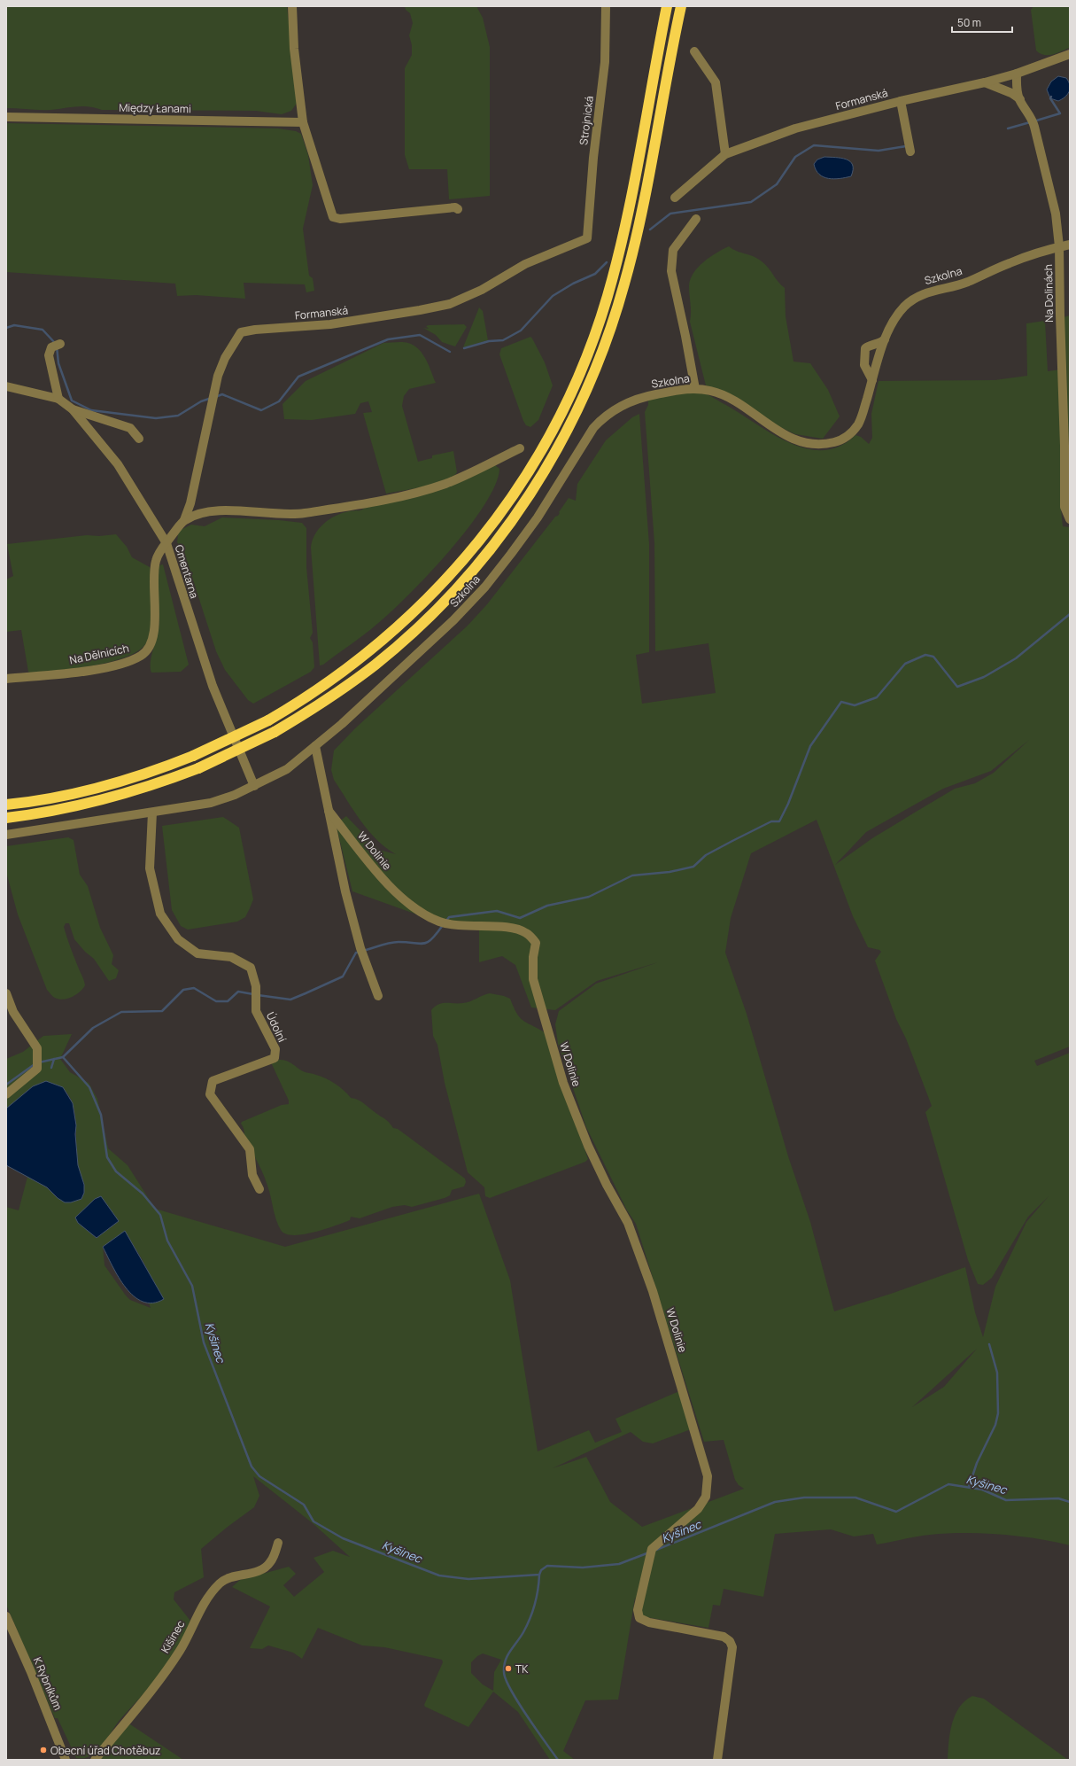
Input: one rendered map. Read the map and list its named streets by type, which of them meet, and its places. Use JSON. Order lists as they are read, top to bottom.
{
  "streets": {
    "street": [
      "Formanská",
      "Między Łanami",
      "Strojnická",
      "Szkolna",
      "Na Dolinách",
      "Cmentarna",
      "Na Dělnicích",
      "W Dolinie",
      "Údolní",
      "Kišinec",
      "K Rybníkům"
    ]
  },
  "crossings": [
    ["Formanská", "Strojnická"],
    ["Formanská", "Na Dolinách"],
    ["Szkolna", "Na Dolinách"],
    ["Szkolna", "Cmentarna"],
    ["Szkolna", "Údolní"],
    ["Cmentarna", "Na Dělnicích"]
  ],
  "water": ["Kyšinec"],
  "places": ["TK", "Obecní úřad Chotěbuz"],
  "scale_bar": "50 m"
}
